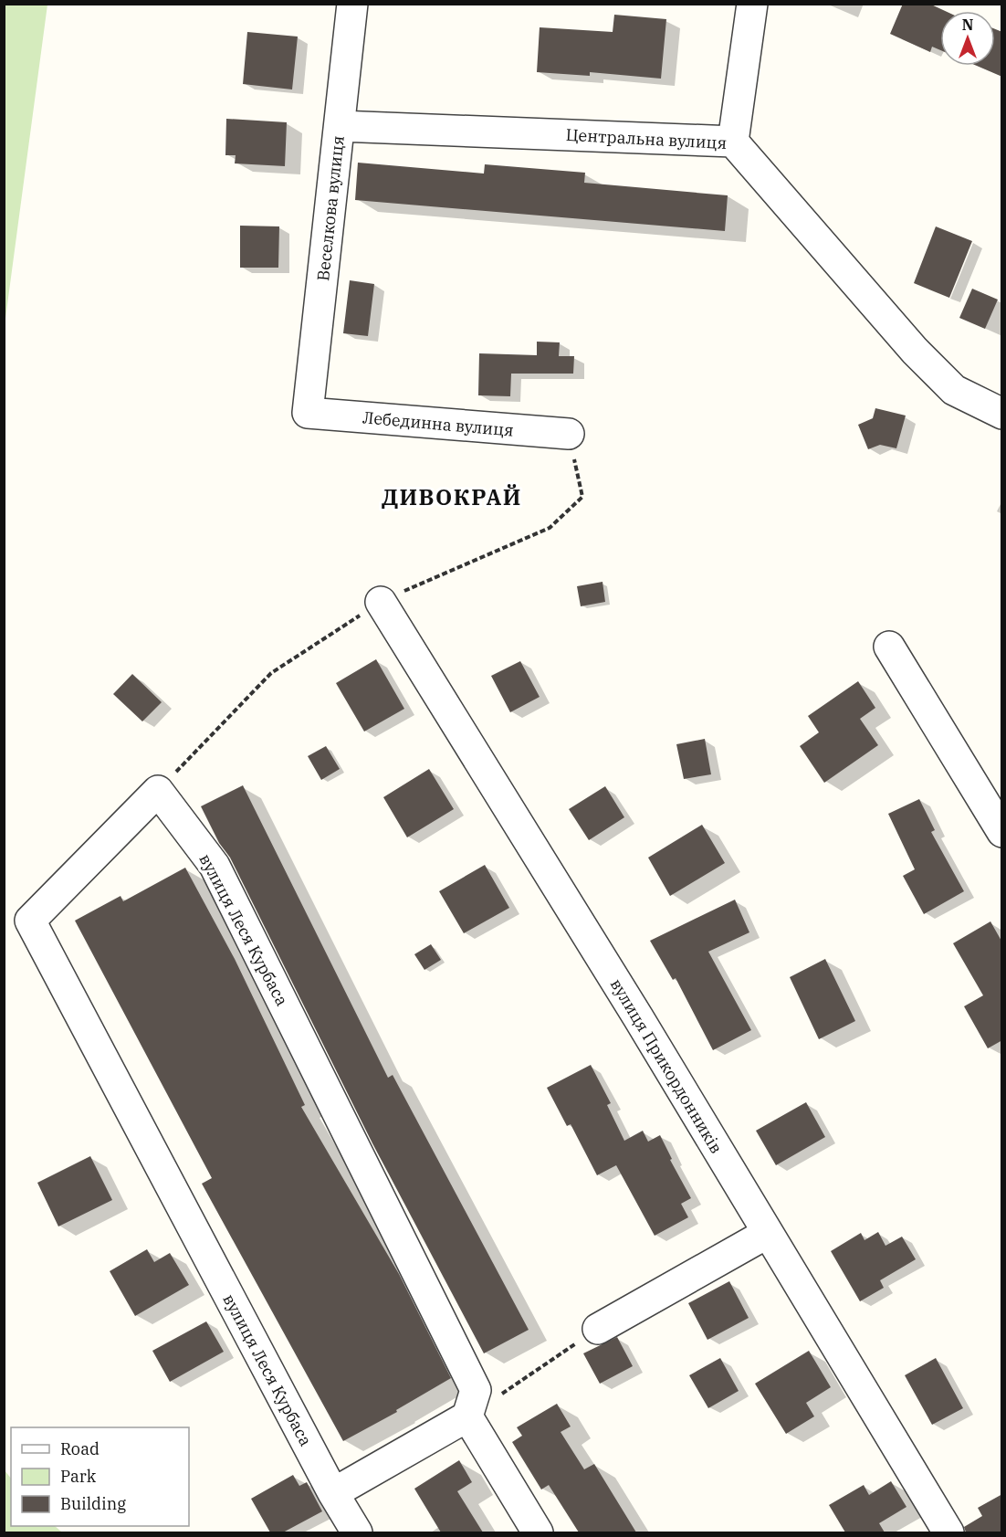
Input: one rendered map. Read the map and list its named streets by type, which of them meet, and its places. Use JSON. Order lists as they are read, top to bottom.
{
  "streets": {
    "street": [
      "Центральна вулиця",
      "Веселкова вулиця",
      "Лебединна вулиця",
      "вулиця Леся Курбаса",
      "вулиця Прикордонників"
    ]
  },
  "crossings": [
    ["Центральна вулиця", "Веселкова вулиця"],
    ["Веселкова вулиця", "Лебединна вулиця"]
  ],
  "districts": ["ДИВОКРАЙ"],
  "legend": ["Road", "Park", "Building"],
  "north": "top"
}
